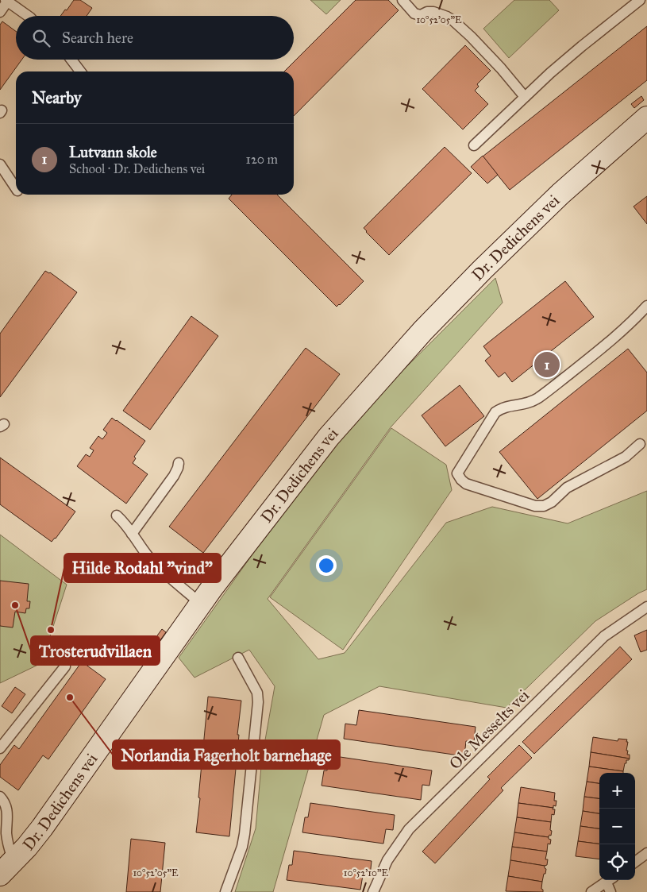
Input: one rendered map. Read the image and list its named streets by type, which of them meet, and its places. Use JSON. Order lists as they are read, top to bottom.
{
  "streets": {
    "street": ["Dr. Dedichens vei"],
    "lane": ["Ole Messelts vei"]
  },
  "places": ["Trosterudvillaen", "Hilde Rodahl \"vind\"", "Norlandia Fagerholt barnehage"],
  "page": {
    "search": "Search here",
    "heading": "Nearby",
    "list": [
      {
        "mark": "1",
        "name": "Lutvann skole",
        "note": "School · Dr. Dedichens vei",
        "value": "120 m"
      }
    ],
    "pins": "1",
    "map_buttons": ["+", "−"]
  },
  "coordinates": ["10°52'05\"E", "10°52'10\"E"]
}
